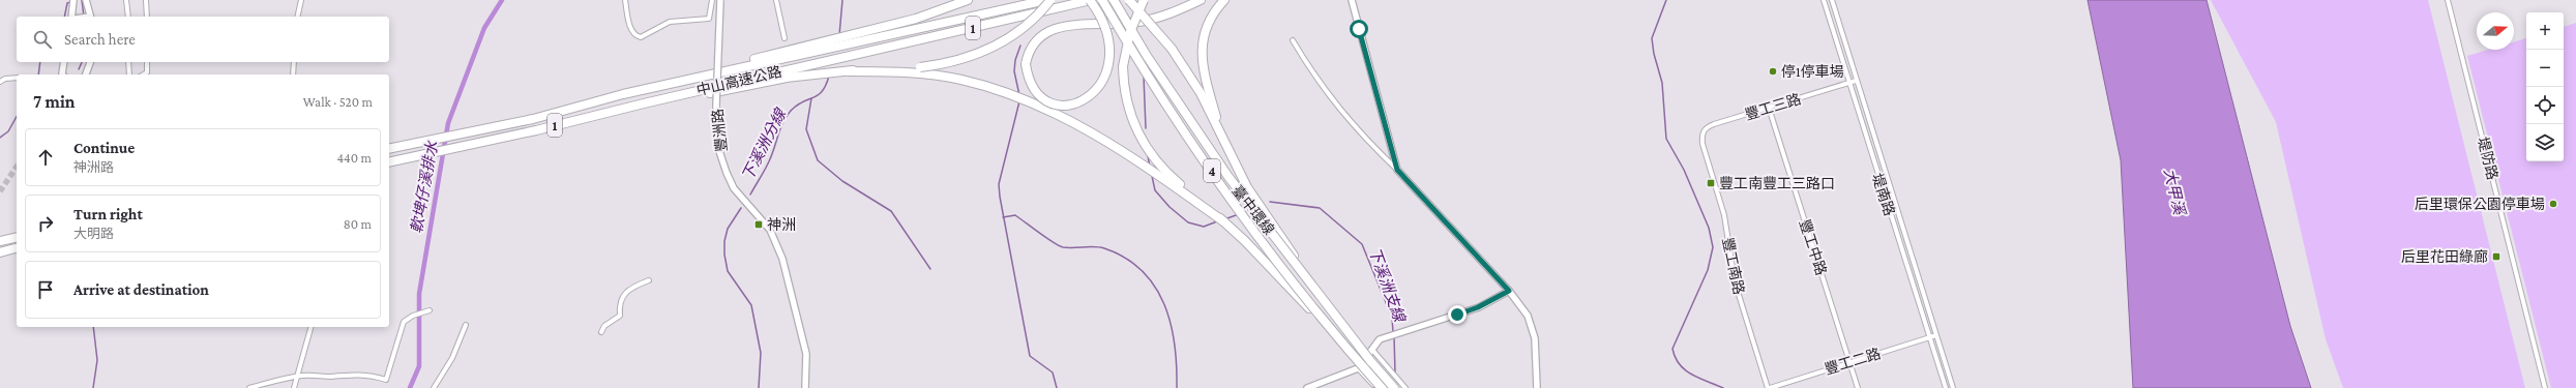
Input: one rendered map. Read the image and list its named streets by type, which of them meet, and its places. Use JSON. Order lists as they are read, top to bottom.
{
  "streets": {
    "highway": [
      "1",
      "中山高速公路",
      "4",
      "臺中環線"
    ],
    "street": [
      "豐工三路",
      "豐洲路",
      "堤防路",
      "堤南路",
      "豐工中路",
      "豐工南路",
      "豐工二路"
    ]
  },
  "crossings": [
    ["豐工三路", "堤南路"],
    ["豐工三路", "豐工中路"],
    ["豐工三路", "豐工南路"],
    ["堤南路", "豐工二路"],
    ["豐工中路", "豐工二路"],
    ["豐工南路", "豐工二路"]
  ],
  "water": [
    "下溪洲分線",
    "軟埤仔溪排水",
    "大甲溪",
    "下溪洲支線"
  ],
  "places": {
    "other": ["停1停車場", "后里環保公園停車場"],
    "transit": ["豐工南豐工三路口", "神洲", "后里花田綠廊"]
  },
  "north": "right",
  "page": {
    "map_buttons": ["+", "−"],
    "search": "Search here",
    "heading": ["7 min", "Walk · 520 m"],
    "list": [
      ["Continue", "神洲路", "440 m"],
      ["Turn right", "大明路", "80 m"],
      "Arrive at destination"
    ]
  }
}
